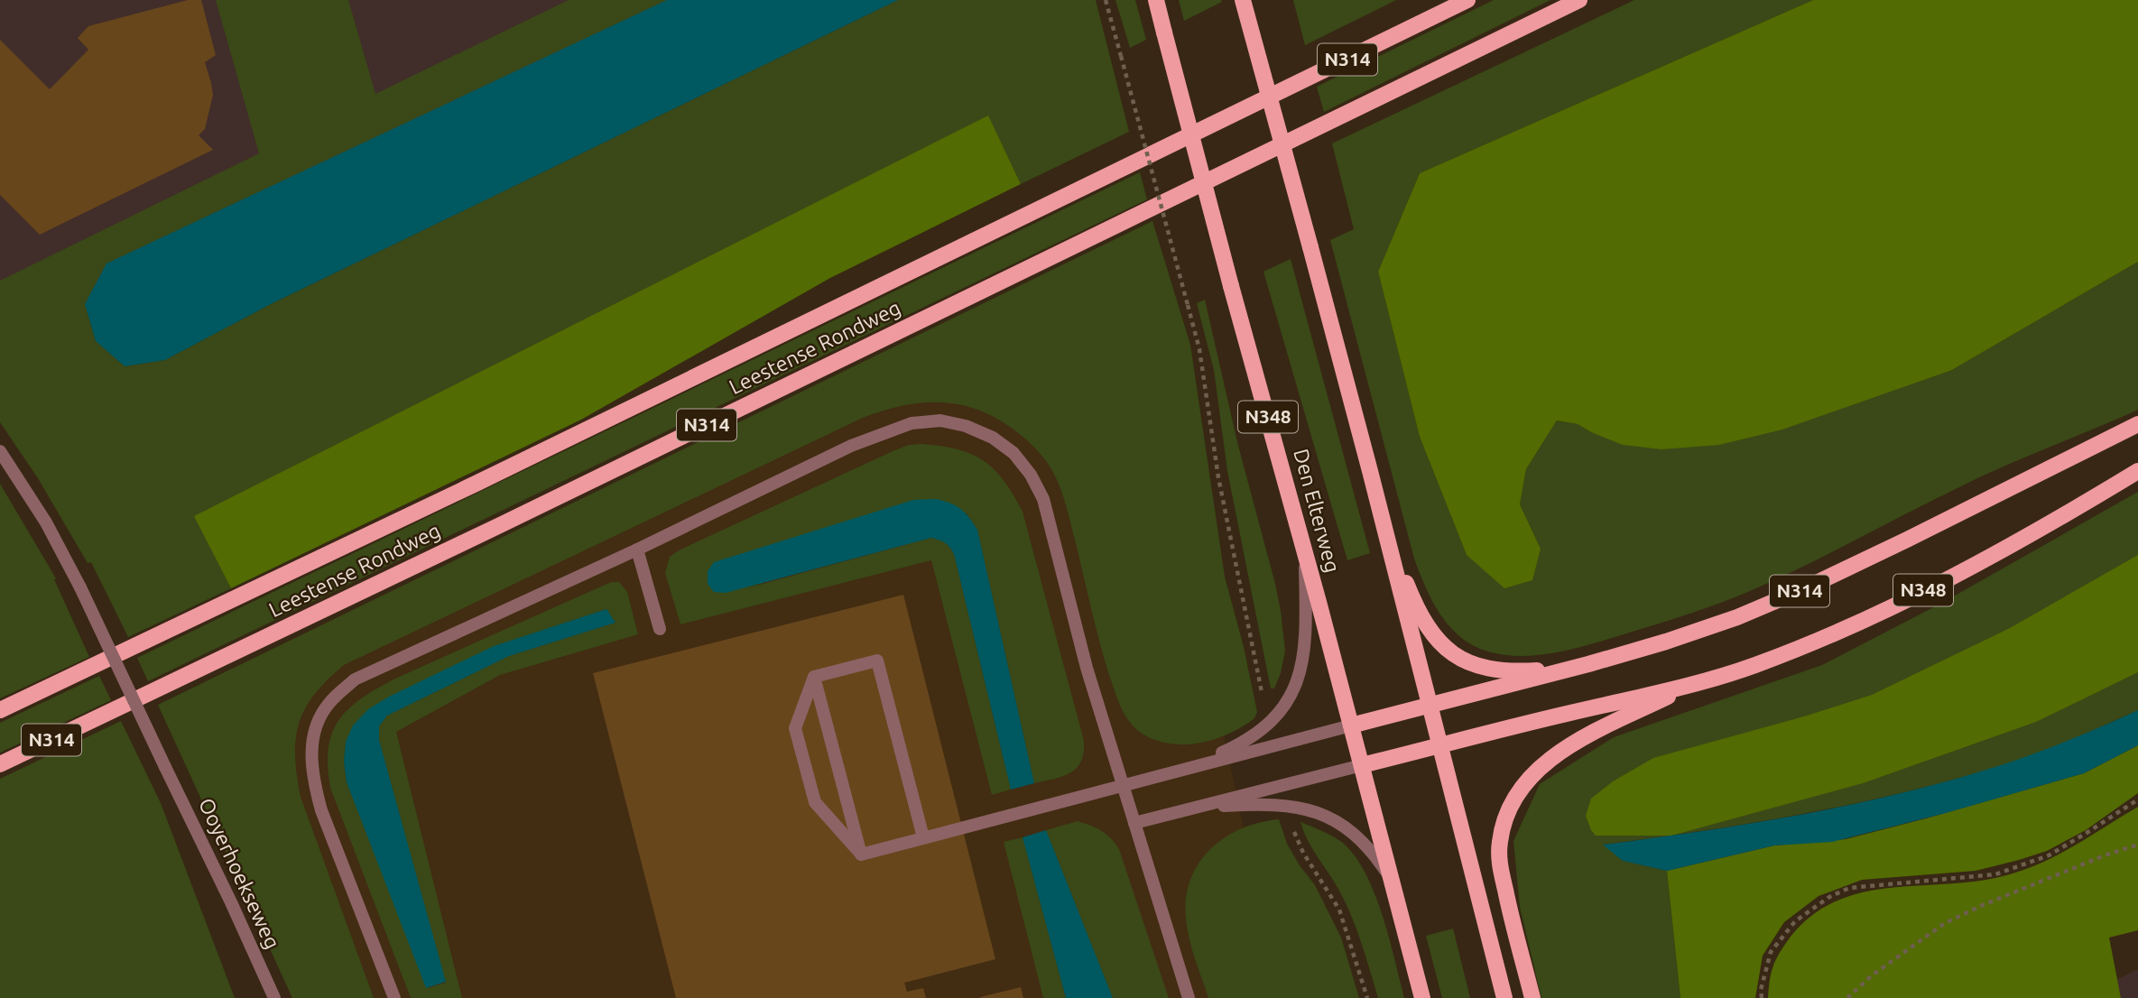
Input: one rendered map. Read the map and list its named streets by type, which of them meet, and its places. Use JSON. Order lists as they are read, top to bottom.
{
  "streets": {
    "main road": [
      "N314",
      "Leestense Rondweg",
      "N348",
      "Den Elterweg"
    ],
    "street": ["Ooyerhoekseweg"]
  },
  "crossings": [
    ["N314", "Den Elterweg"],
    ["N348", "Den Elterweg"]
  ]
}
